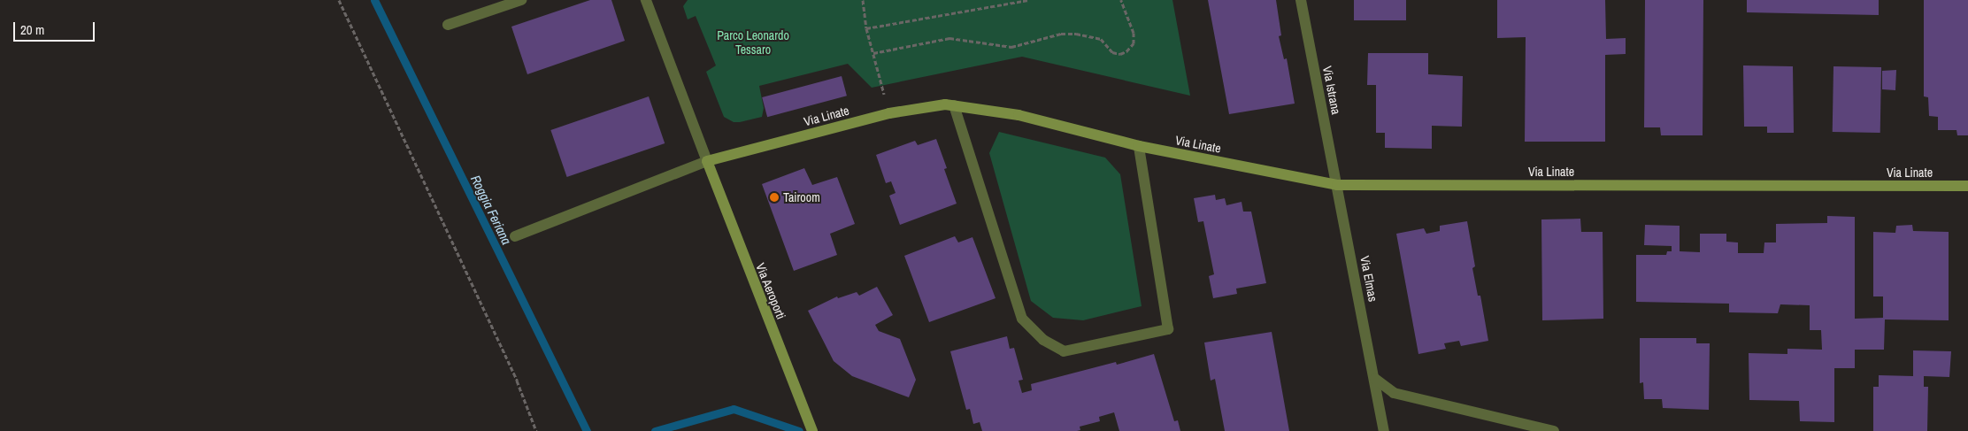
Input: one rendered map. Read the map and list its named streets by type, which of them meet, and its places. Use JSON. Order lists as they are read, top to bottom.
{
  "streets": {
    "street": [
      "Via Istrana",
      "Via Linate",
      "Via Elmas",
      "Via Aeroporti"
    ]
  },
  "crossings": [
    ["Via Istrana", "Via Linate"],
    ["Via Istrana", "Via Elmas"],
    ["Via Linate", "Via Elmas"],
    ["Via Linate", "Via Aeroporti"]
  ],
  "water": ["Roggia Feriana"],
  "parks": ["Parco Leonardo Tessaro"],
  "places": ["Tairoom"],
  "scale_bar": "20 m"
}
